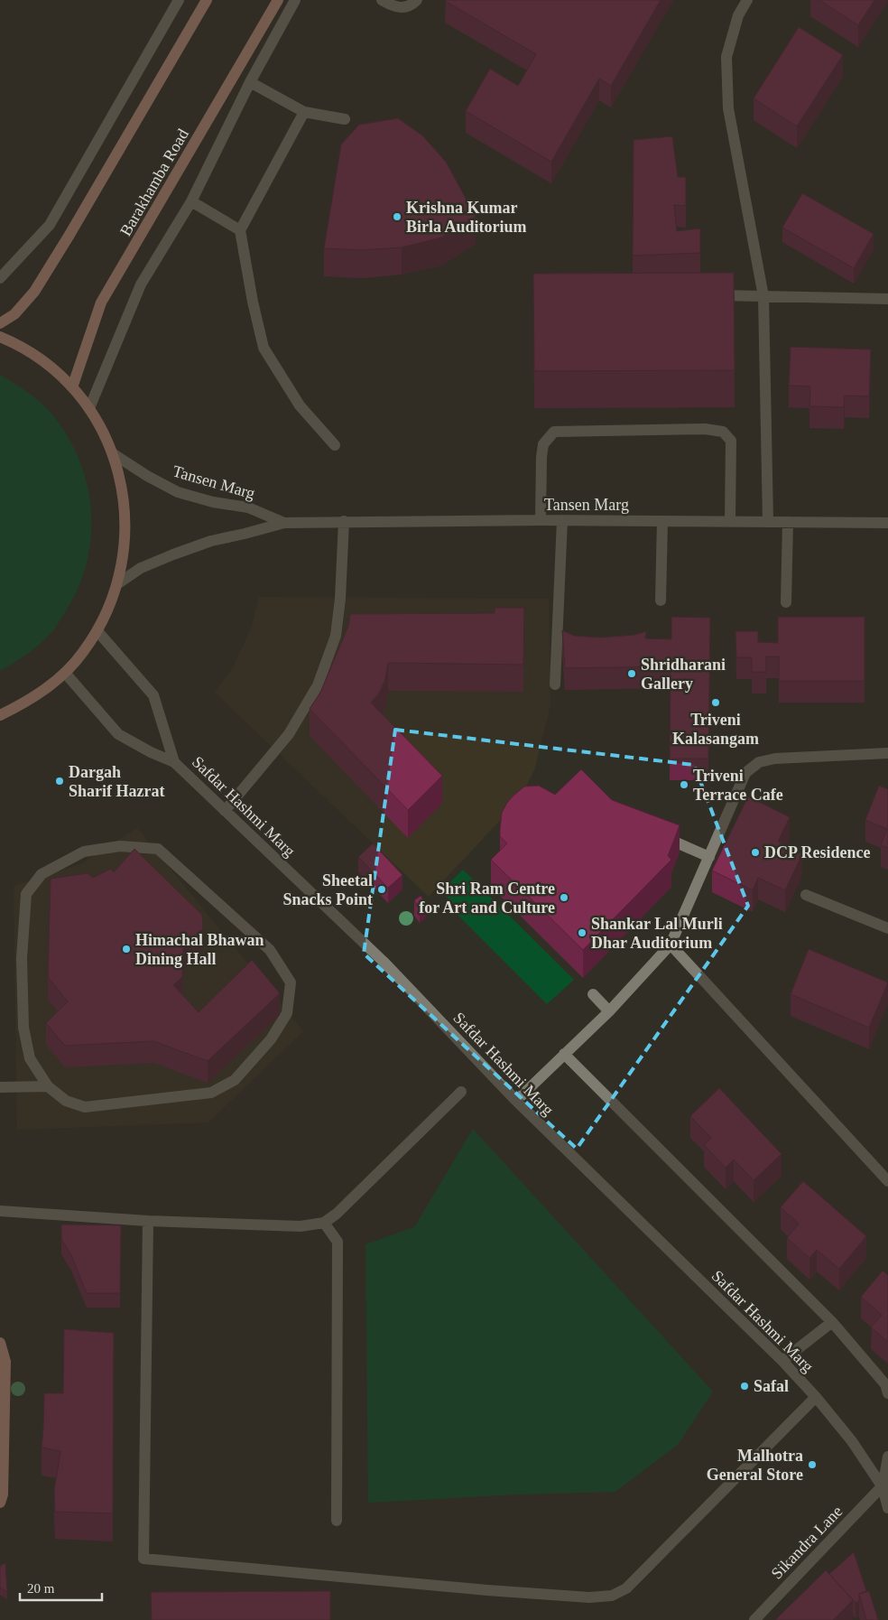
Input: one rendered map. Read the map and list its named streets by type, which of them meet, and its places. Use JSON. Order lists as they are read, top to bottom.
{
  "streets": {
    "main road": ["Barakhamba Road"],
    "street": ["Tansen Marg", "Safdar Hashmi Marg", "Sikandra Lane"]
  },
  "crossings": [
    ["Safdar Hashmi Marg", "Sikandra Lane"]
  ],
  "places": [
    "Krishna Kumar Birla Auditorium",
    "Shridharani Gallery",
    "Triveni Kalasangam",
    "Dargah Sharif Hazrat",
    "Triveni Terrace Cafe",
    "DCP Residence",
    "Sheetal Snacks Point",
    "Shri Ram Centre for Art and Culture",
    "Shankar Lal Murli Dhar Auditorium",
    "Himachal Bhawan Dining Hall",
    "Safal",
    "Malhotra General Store"
  ],
  "scale_bar": "20 m"
}
